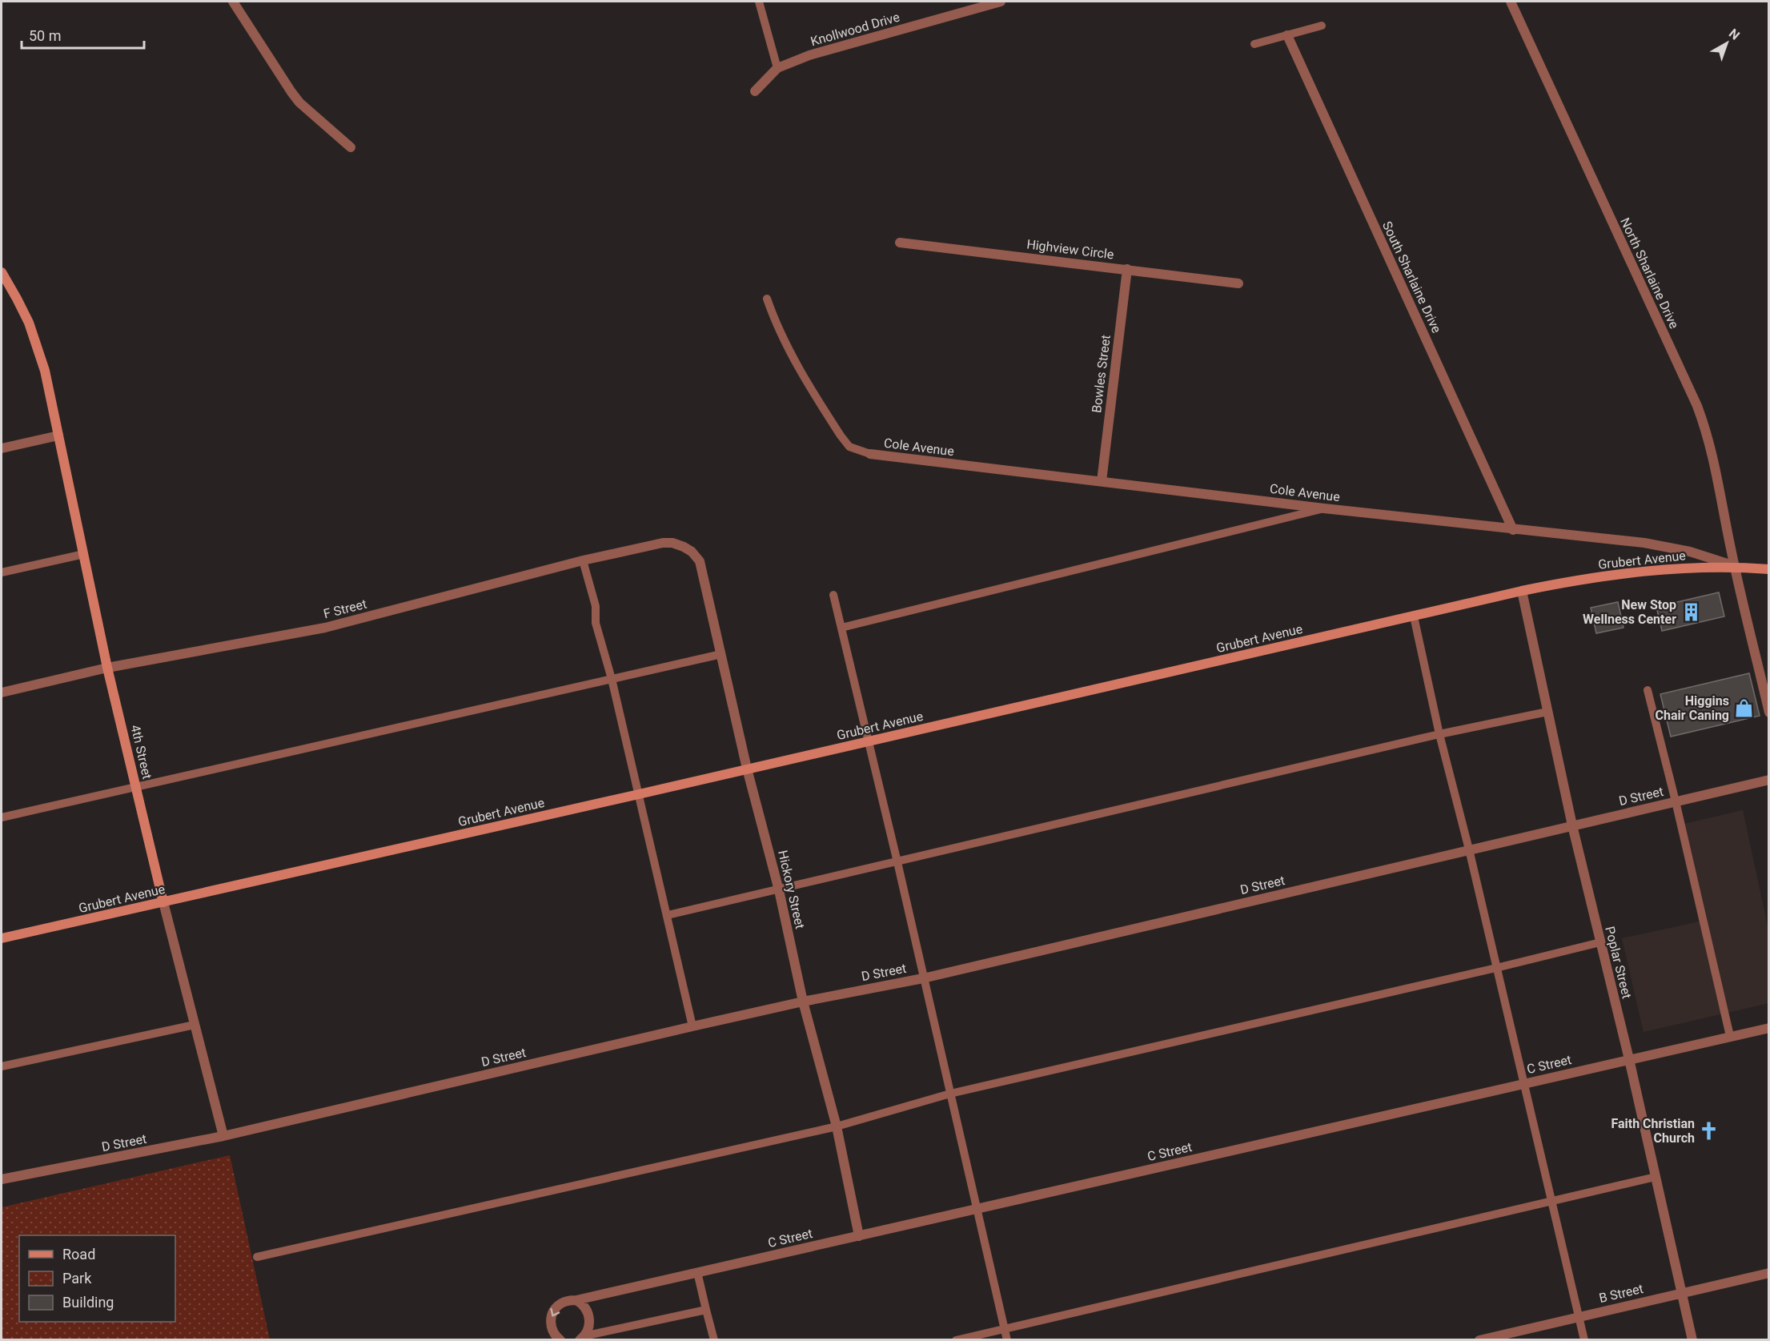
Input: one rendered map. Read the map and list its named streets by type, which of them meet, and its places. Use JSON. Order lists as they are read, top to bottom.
{
  "streets": {
    "street": [
      "Knollwood Drive",
      "Highview Circle",
      "North Sharlaine Drive",
      "South Sharlaine Drive",
      "Bowles Street",
      "Cole Avenue",
      "Grubert Avenue",
      "F Street",
      "4th Street",
      "D Street",
      "Hickory Street",
      "Poplar Street",
      "C Street",
      "B Street"
    ]
  },
  "crossings": [
    ["Highview Circle", "Bowles Street"],
    ["North Sharlaine Drive", "Cole Avenue"],
    ["North Sharlaine Drive", "Grubert Avenue"],
    ["South Sharlaine Drive", "Cole Avenue"],
    ["Bowles Street", "Cole Avenue"],
    ["Cole Avenue", "Grubert Avenue"],
    ["Grubert Avenue", "4th Street"],
    ["Grubert Avenue", "Hickory Street"],
    ["Grubert Avenue", "Poplar Street"],
    ["F Street", "4th Street"],
    ["F Street", "Hickory Street"],
    ["4th Street", "D Street"],
    ["D Street", "Hickory Street"],
    ["D Street", "Poplar Street"],
    ["Hickory Street", "C Street"],
    ["Poplar Street", "C Street"],
    ["Poplar Street", "B Street"]
  ],
  "places": {
    "building": ["New Stop Wellness Center"],
    "shop": ["Higgins Chair Caning"],
    "church": ["Faith Christian Church"]
  },
  "legend": ["Road", "Park", "Building"],
  "scale_bar": "50 m",
  "north": "top right"
}
